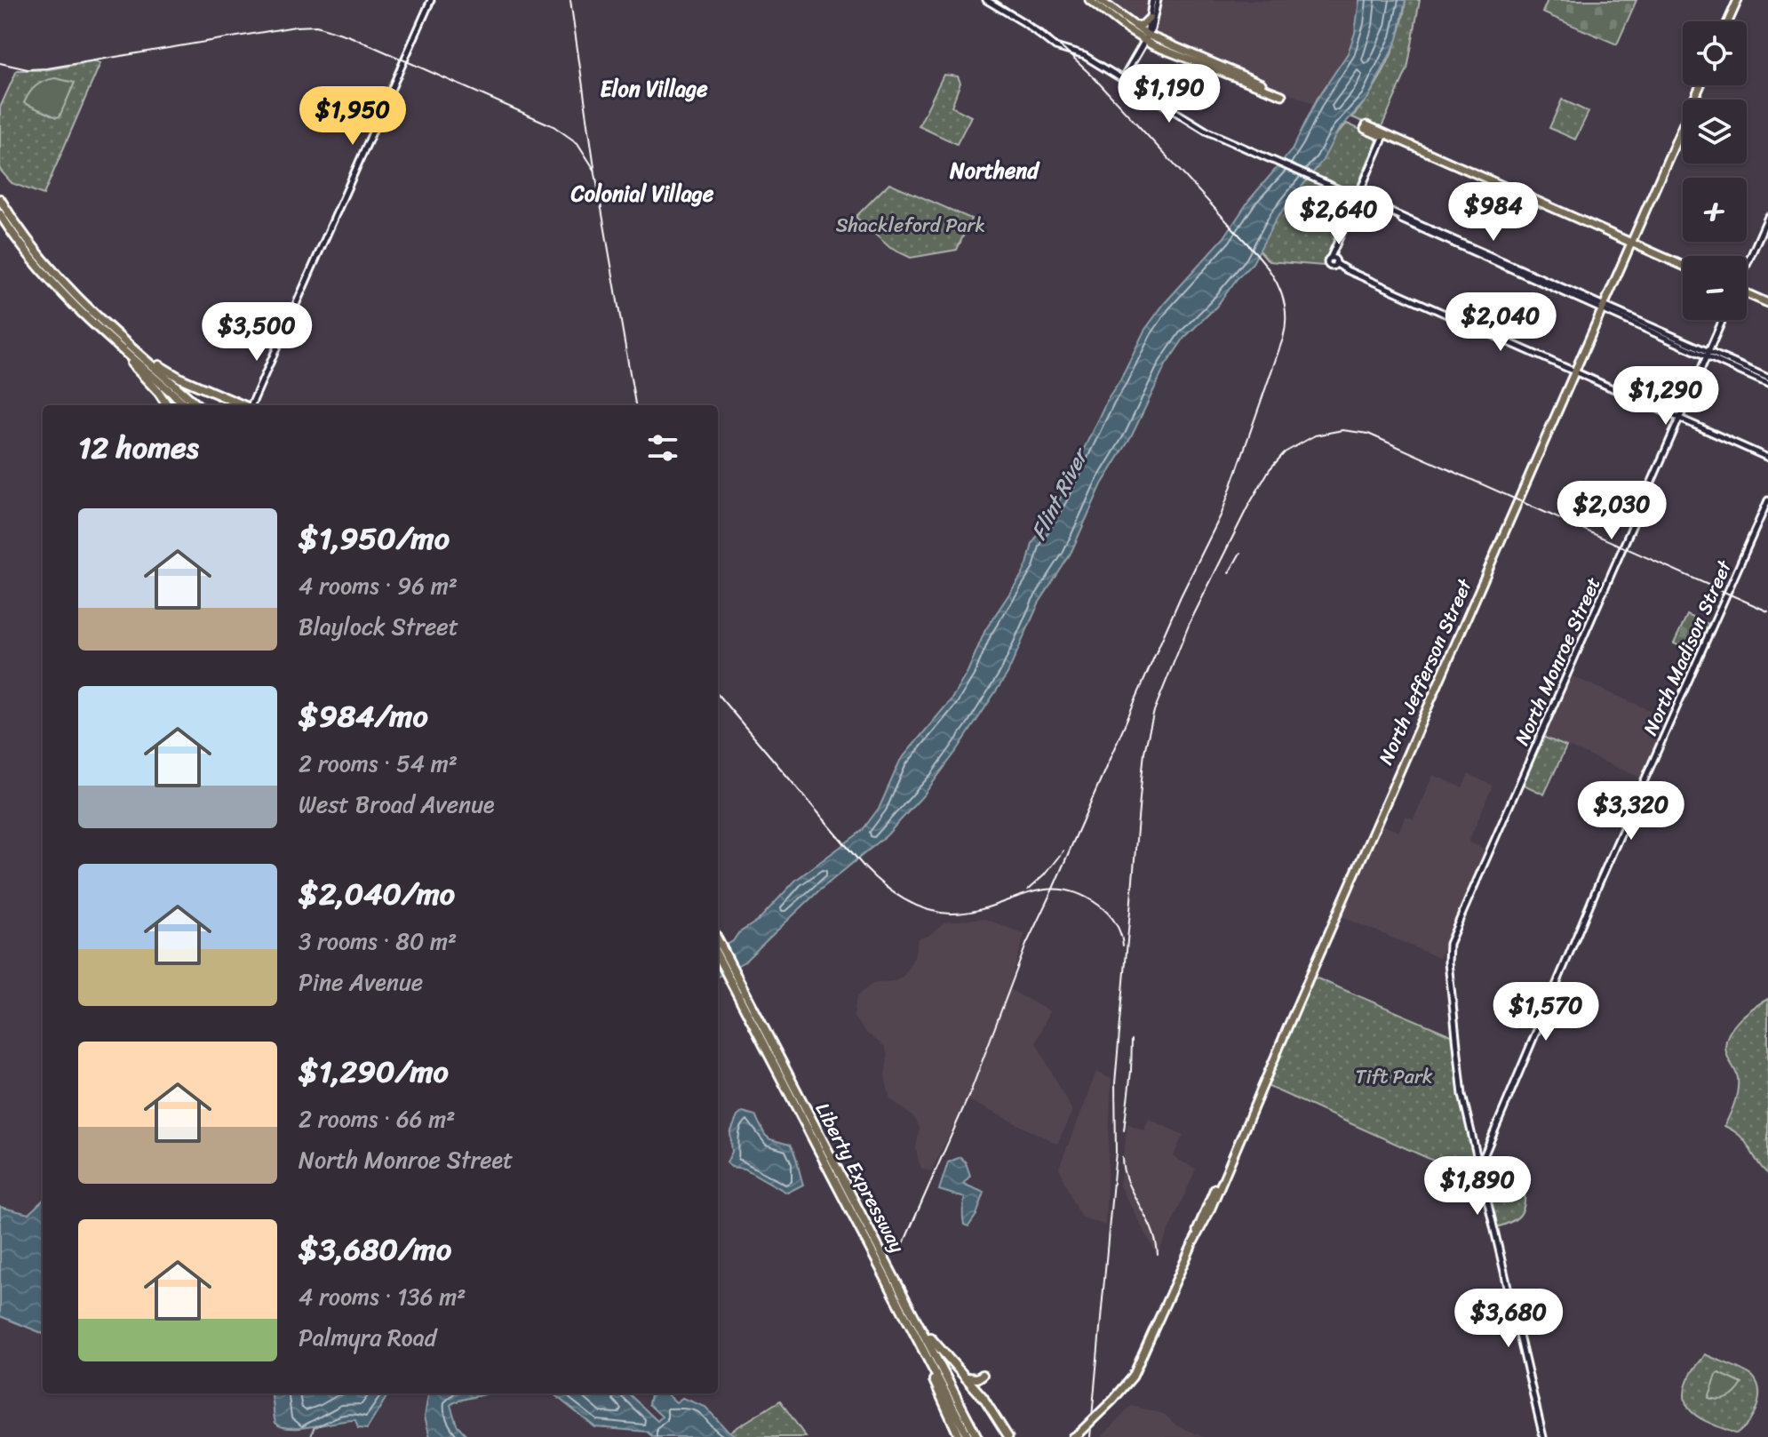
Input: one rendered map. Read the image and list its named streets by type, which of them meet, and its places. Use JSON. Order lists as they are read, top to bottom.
{
  "streets": {
    "highway": ["Liberty Expressway"],
    "main road": ["North Madison Street", "North Monroe Street", "North Jefferson Street"]
  },
  "crossings": [
    ["North Madison Street", "North Monroe Street"]
  ],
  "districts": ["Elon Village", "Northend", "Colonial Village"],
  "water": ["Flint River"],
  "parks": ["Shackleford Park", "Tift Park"],
  "page": {
    "map_buttons": ["+", "−"],
    "price": [
      "$1,190",
      "$1,950",
      "$984",
      "$2,640",
      "$2,040",
      "$3,500",
      "$1,290",
      "$2,030",
      "$3,320",
      "$1,570",
      "$1,890",
      "$3,680"
    ],
    "heading": "12 homes",
    "list": [
      {
        "name": "$1,950/mo",
        "note": "4 rooms · 96 m² · Blaylock Street"
      },
      {
        "name": "$984/mo",
        "note": "2 rooms · 54 m² · West Broad Avenue"
      },
      {
        "name": "$2,040/mo",
        "note": "3 rooms · 80 m² · Pine Avenue"
      },
      {
        "name": "$1,290/mo",
        "note": "2 rooms · 66 m² · North Monroe Street"
      },
      {
        "name": "$3,680/mo",
        "note": "4 rooms · 136 m² · Palmyra Road"
      }
    ]
  }
}
